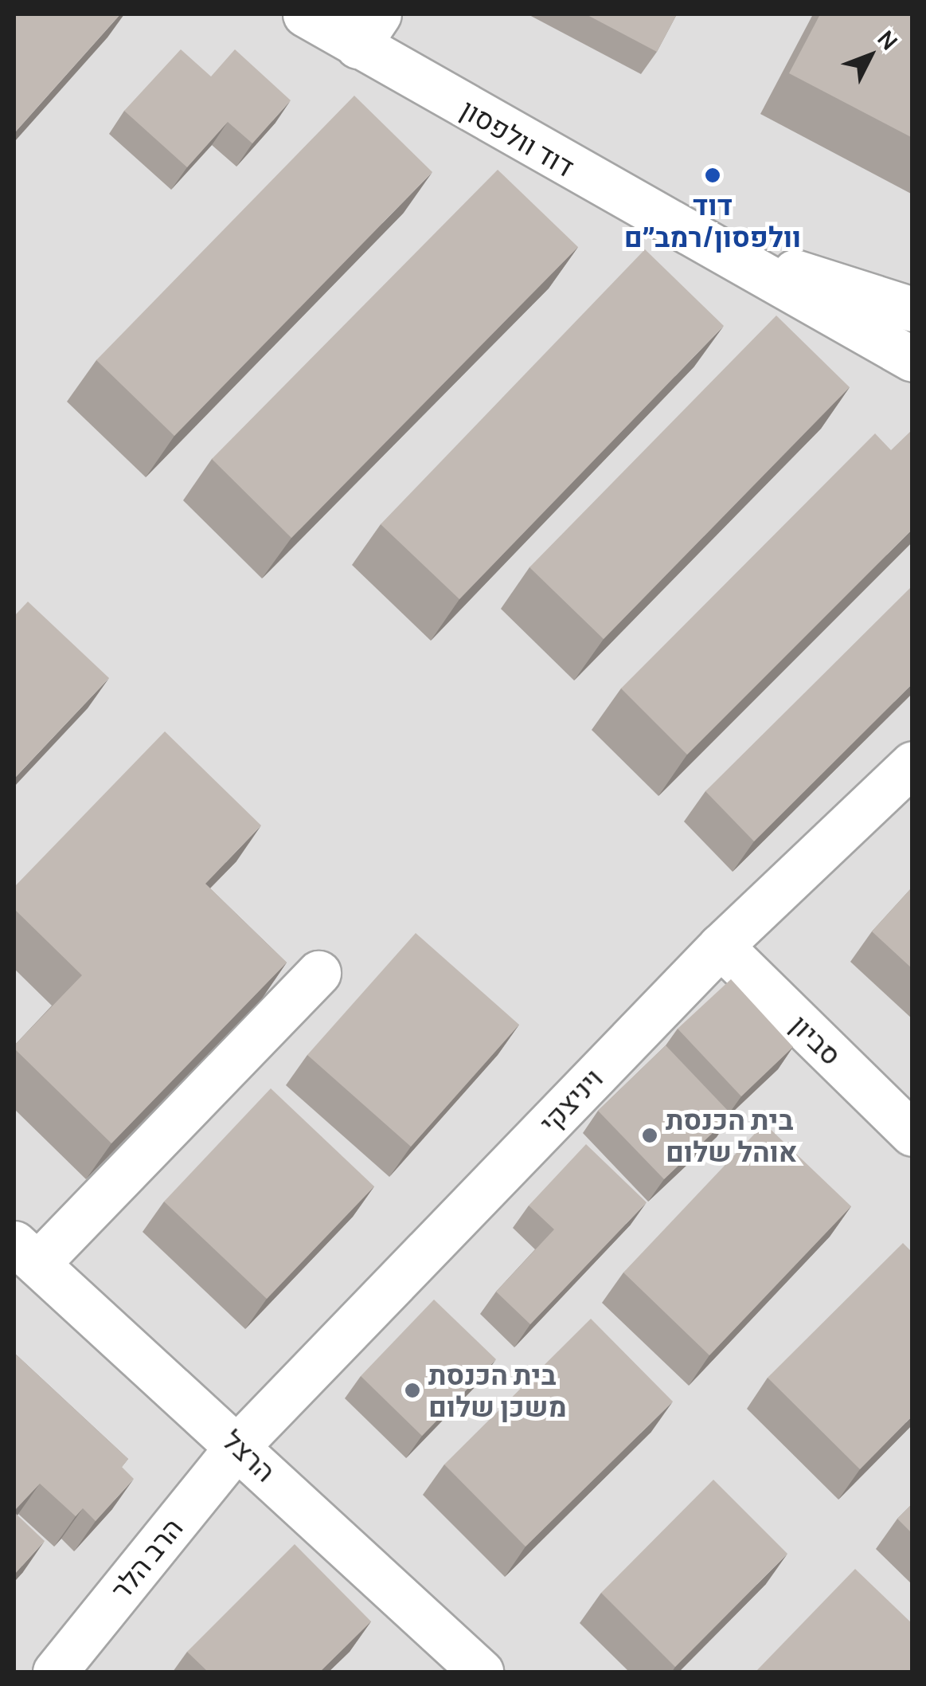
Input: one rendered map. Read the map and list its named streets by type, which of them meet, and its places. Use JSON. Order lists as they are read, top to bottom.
{
  "streets": {
    "street": [
      "דוד וולפסון",
      "סביון",
      "ויניצקי",
      "הרצל",
      "הרב הלר"
    ]
  },
  "crossings": [
    ["סביון", "ויניצקי"],
    ["ויניצקי", "הרצל"],
    ["ויניצקי", "הרב הלר"],
    ["הרצל", "הרב הלר"]
  ],
  "places": ["דוד וולפסון/רמב״ם", "בית הכנסת אוהל שלום", "בית הכנסת משכן שלום"],
  "north": "top right"
}
